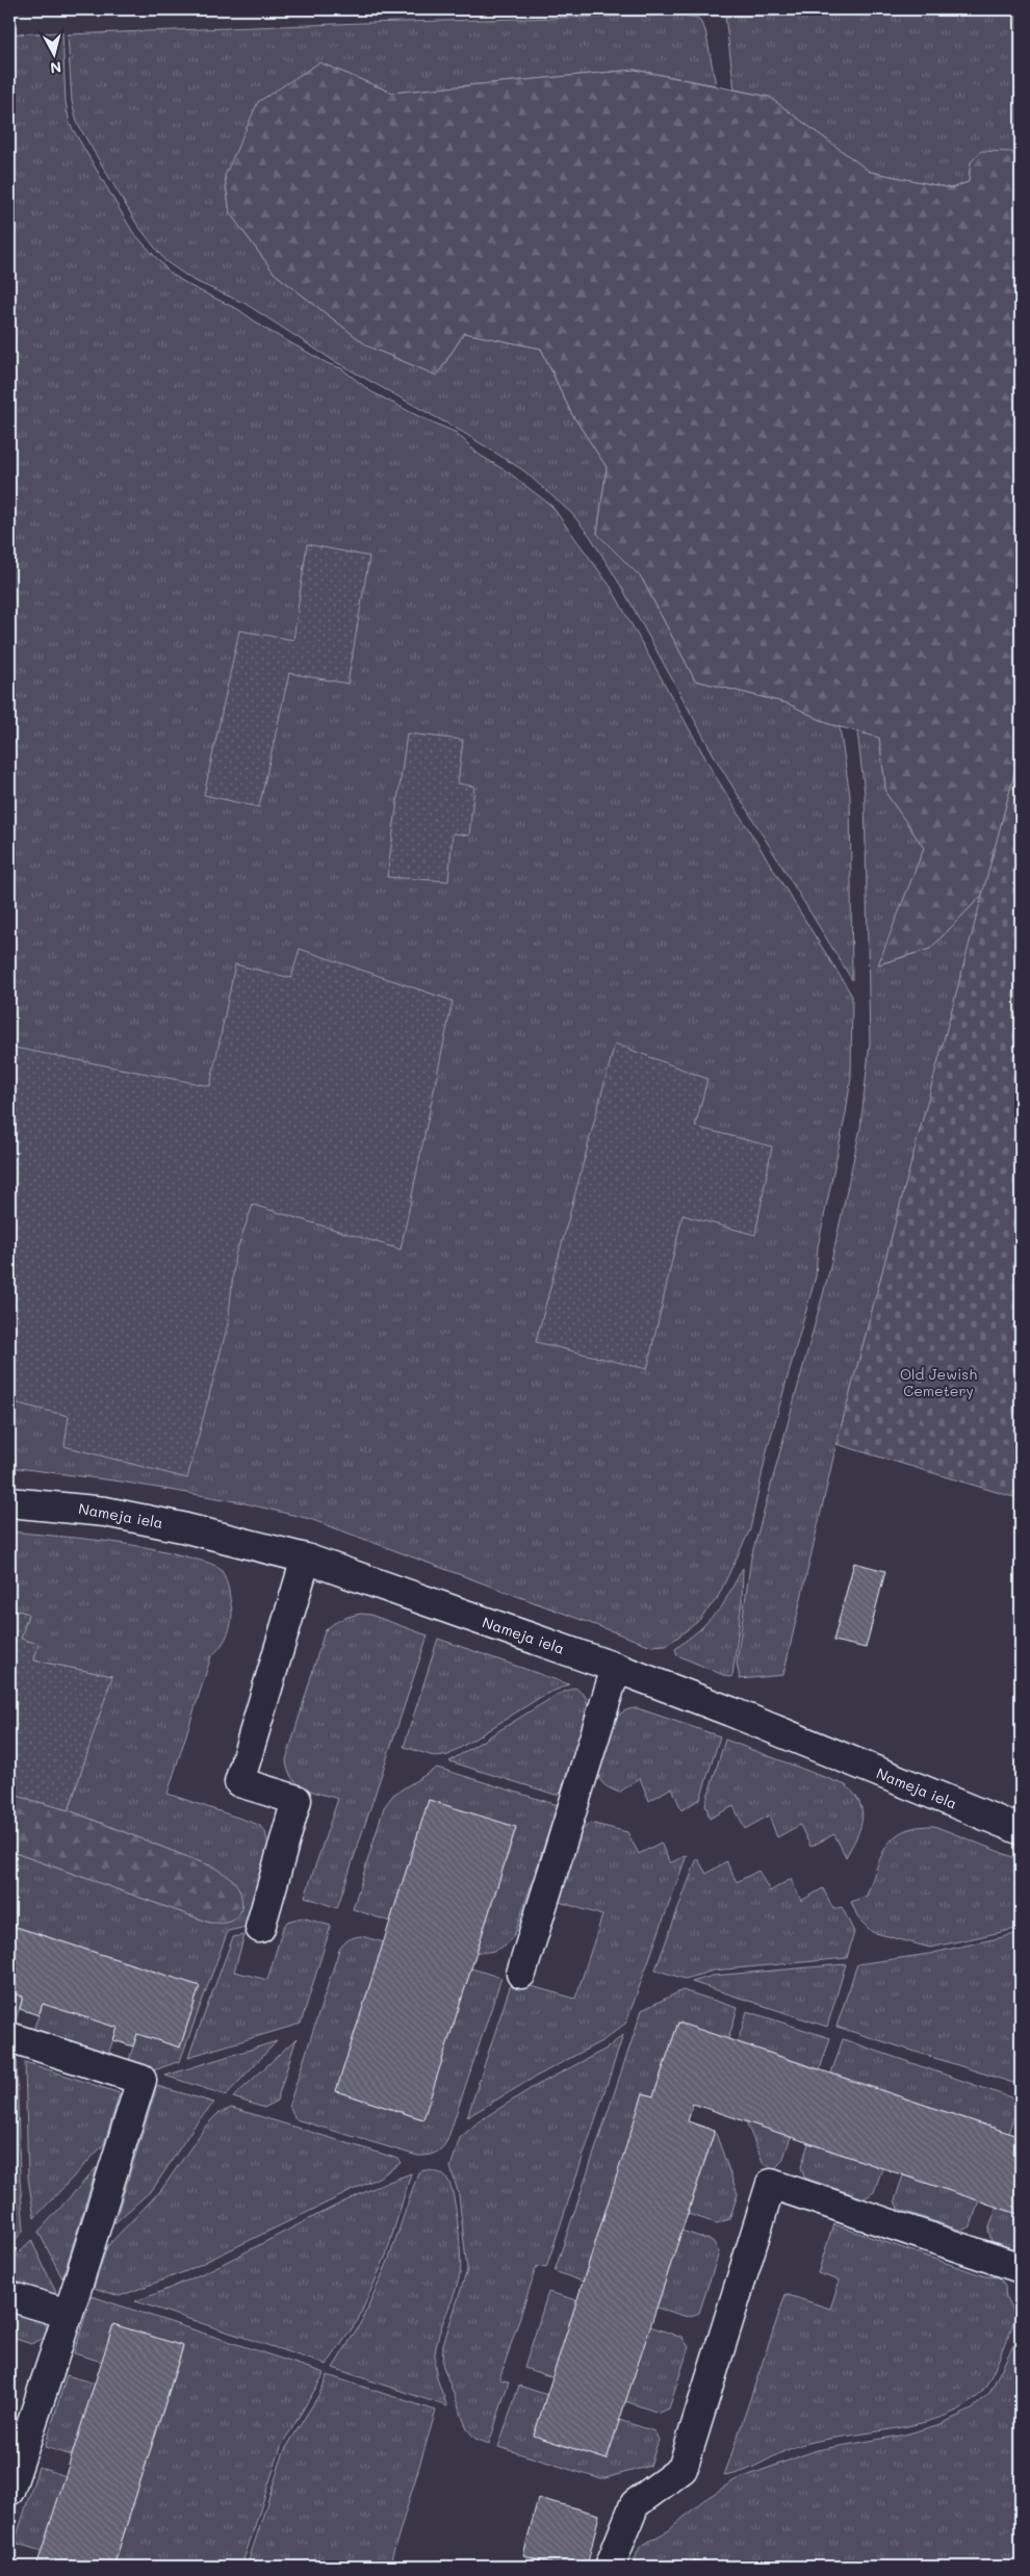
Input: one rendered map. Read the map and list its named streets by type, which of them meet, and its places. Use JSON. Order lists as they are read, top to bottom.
{
  "streets": {
    "street": ["Nameja iela"]
  },
  "parks": ["Old Jewish Cemetery"],
  "north": "bottom"
}
